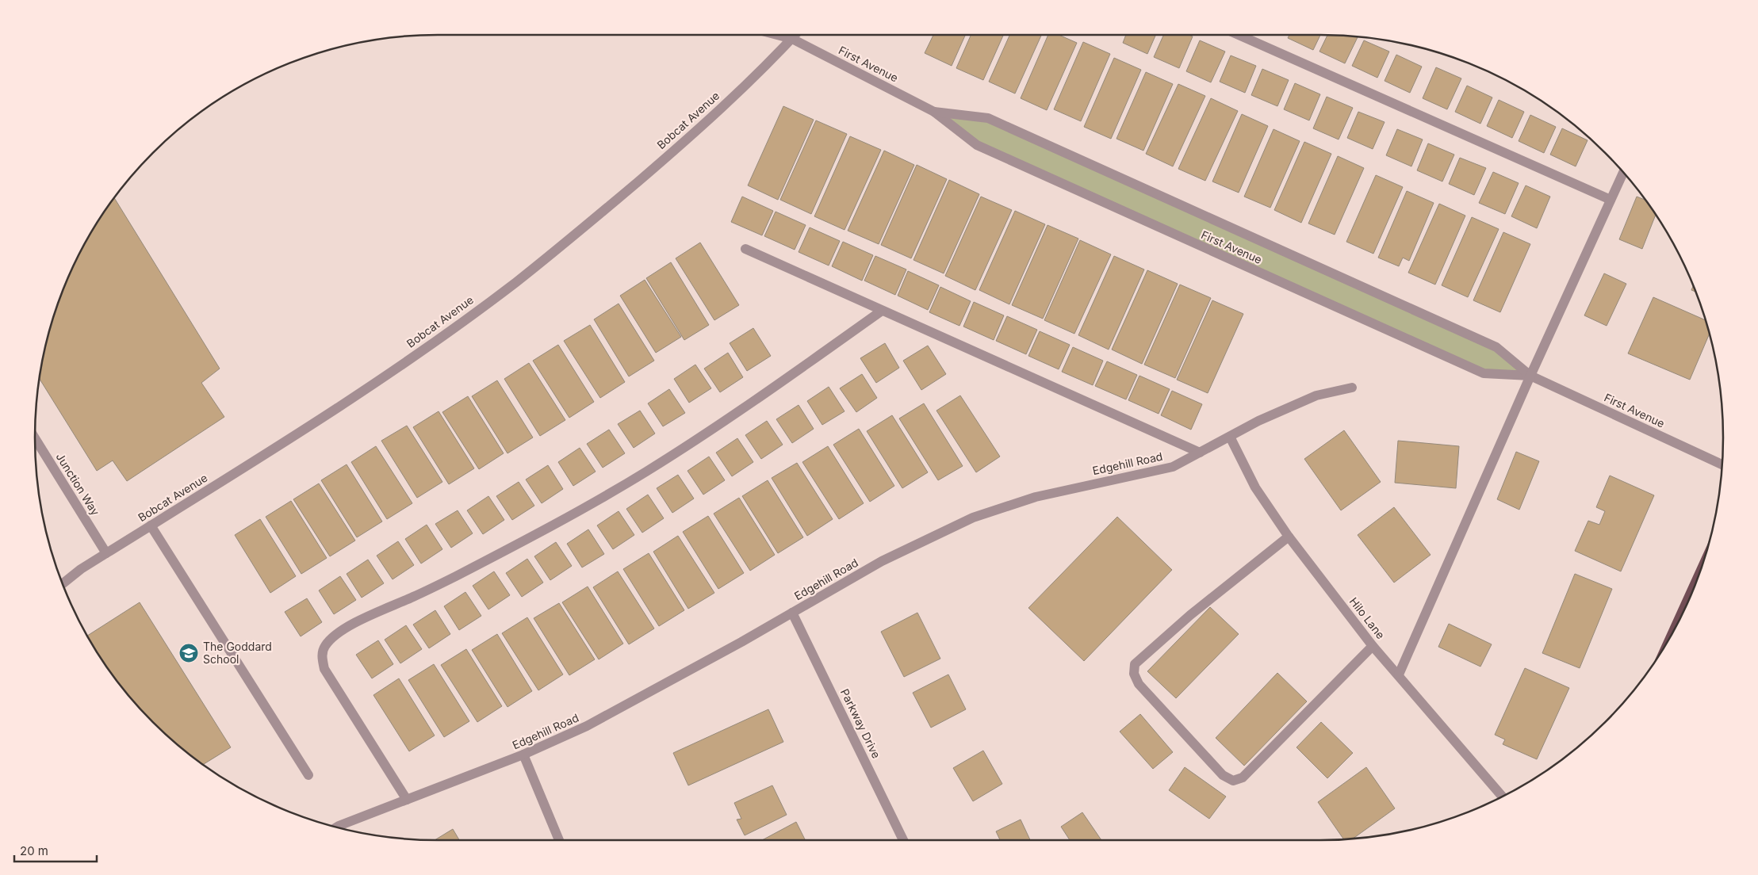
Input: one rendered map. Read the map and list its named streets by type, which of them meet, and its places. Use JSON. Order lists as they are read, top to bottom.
{
  "streets": {
    "street": [
      "First Avenue",
      "Bobcat Avenue",
      "Edgehill Road",
      "Junction Way",
      "Hilo Lane",
      "Parkway Drive"
    ]
  },
  "crossings": [
    ["First Avenue", "Bobcat Avenue"],
    ["Bobcat Avenue", "Junction Way"],
    ["Edgehill Road", "Hilo Lane"],
    ["Edgehill Road", "Parkway Drive"]
  ],
  "places": {
    "school or university": ["The Goddard School"]
  },
  "scale_bar": "20 m"
}
